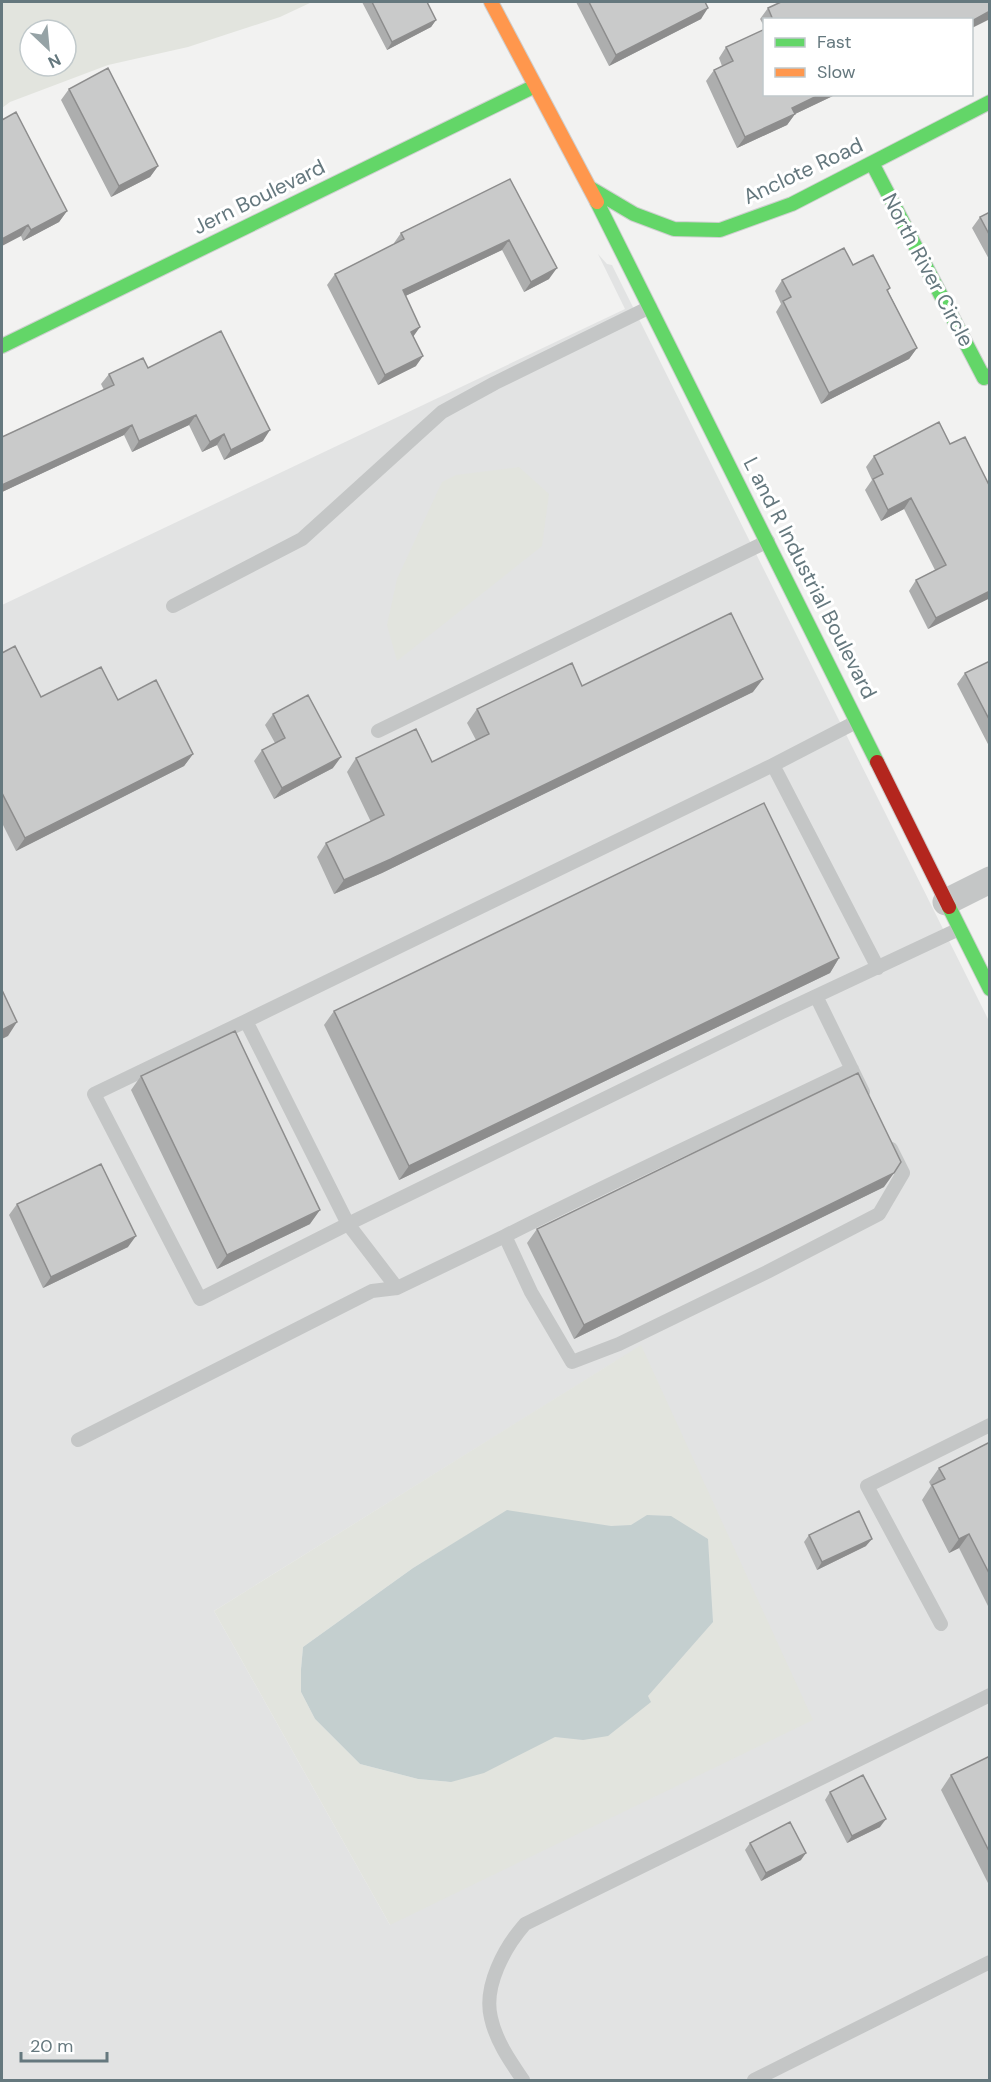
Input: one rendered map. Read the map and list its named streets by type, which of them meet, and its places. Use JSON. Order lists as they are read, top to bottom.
{
  "streets": {
    "street": [
      "Anclote Road",
      "Jern Boulevard",
      "North River Circle",
      "L and R Industrial Boulevard"
    ]
  },
  "crossings": [
    ["Anclote Road", "North River Circle"],
    ["Anclote Road", "L and R Industrial Boulevard"]
  ],
  "legend": ["Fast", "Slow"],
  "scale_bar": "20 m",
  "north": "bottom right"
}
